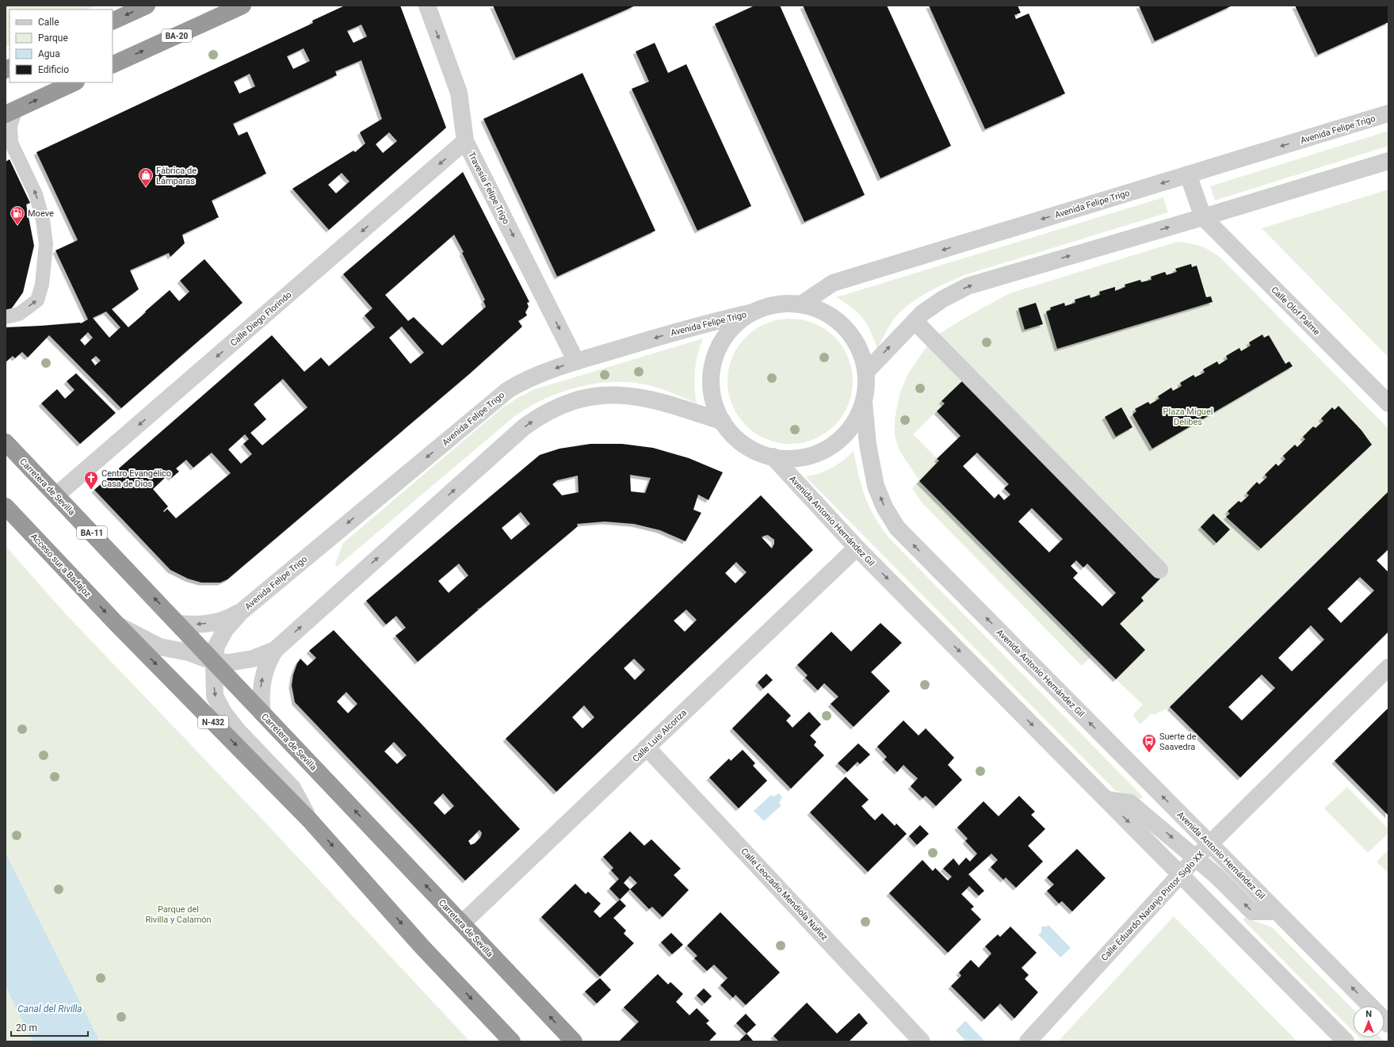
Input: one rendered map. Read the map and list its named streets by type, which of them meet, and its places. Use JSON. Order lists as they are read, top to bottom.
{
  "streets": {
    "highway": [
      "BA-20",
      "Carretera de Sevilla",
      "BA-11",
      "Acceso sur a Badajoz",
      "N-432"
    ],
    "street": [
      "Avenida Felipe Trigo",
      "Travesía Felipe Trigo",
      "Calle Olof Palme",
      "Calle Diego Florindo",
      "Avenida Antonio Hernández Gil",
      "Calle Luis Alcoriza",
      "Calle Leocadio Mendiola Núñez",
      "Calle Eduardo Naranjo Pintor Siglo XX"
    ]
  },
  "crossings": [
    ["Avenida Felipe Trigo", "Travesía Felipe Trigo"],
    ["Avenida Felipe Trigo", "Carretera de Sevilla"],
    ["Avenida Felipe Trigo", "N-432"],
    ["Travesía Felipe Trigo", "Calle Diego Florindo"],
    ["Calle Diego Florindo", "Carretera de Sevilla"],
    ["Carretera de Sevilla", "Calle Luis Alcoriza"],
    ["Avenida Antonio Hernández Gil", "Calle Luis Alcoriza"],
    ["Avenida Antonio Hernández Gil", "Calle Eduardo Naranjo Pintor Siglo XX"],
    ["Acceso sur a Badajoz", "N-432"],
    ["Calle Luis Alcoriza", "Calle Leocadio Mendiola Núñez"]
  ],
  "one_way": ["Travesía Felipe Trigo", "Calle Diego Florindo", "Acceso sur a Badajoz"],
  "water": ["Canal del Rivilla"],
  "parks": ["Plaza Miguel Delibes", "Parque del Rivilla y Calamón"],
  "places": {
    "shop": ["Fábrica de Lámparas"],
    "fuel station": ["Moeve"],
    "church": ["Centro Evangélico Casa de Dios"],
    "bus stop": ["Suerte de Saavedra"]
  },
  "legend": [
    "Calle",
    "Parque",
    "Agua",
    "Edificio"
  ],
  "scale_bar": "20 m",
  "north": "top"
}
